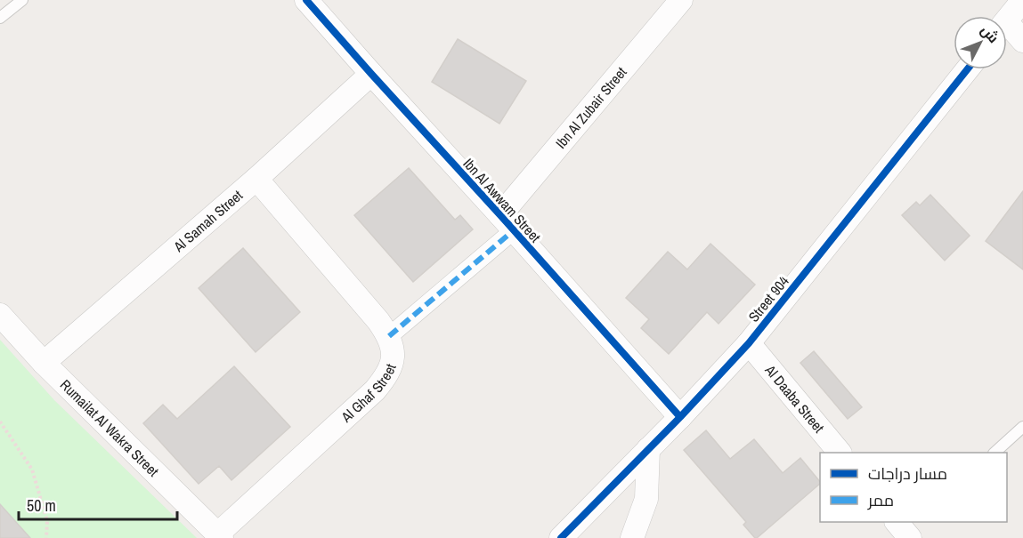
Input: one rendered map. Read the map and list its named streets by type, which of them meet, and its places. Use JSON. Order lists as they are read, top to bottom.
{
  "streets": {
    "street": [
      "Ibn Al Zubair Street",
      "Ibn Al Awwam Street",
      "Al Samah Street",
      "Street 904",
      "Al Ghaf Street",
      "Al Daaba Street",
      "Rumailat Al Wakra Street"
    ]
  },
  "crossings": [
    ["Ibn Al Zubair Street", "Ibn Al Awwam Street"],
    ["Ibn Al Awwam Street", "Al Samah Street"],
    ["Ibn Al Awwam Street", "Street 904"],
    ["Al Samah Street", "Al Ghaf Street"],
    ["Al Samah Street", "Rumailat Al Wakra Street"],
    ["Street 904", "Al Daaba Street"],
    ["Al Ghaf Street", "Rumailat Al Wakra Street"]
  ],
  "legend": ["مسار دراجات", "ممر"],
  "scale_bar": "50 m",
  "north": "top right"
}
